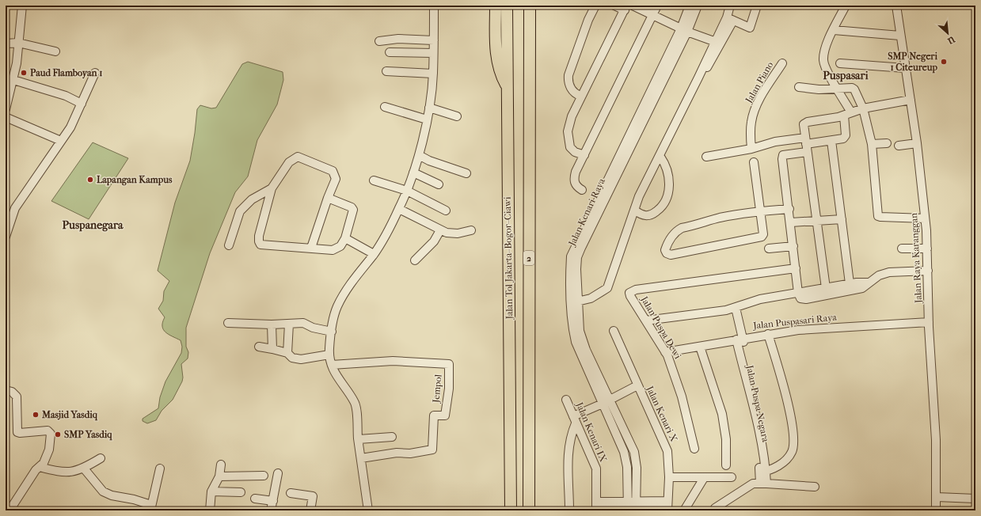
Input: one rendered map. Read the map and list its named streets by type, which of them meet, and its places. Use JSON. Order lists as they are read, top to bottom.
{
  "streets": {
    "highway": ["Jalan Tol Jakarta–Bogor–Ciawi", "2"],
    "street": [
      "Jalan Piano",
      "Jalan Kenari Raya",
      "Jalan Raya Karanggan",
      "Jalan Puspasari Raya",
      "Jalan Puspa Dewi",
      "Jempol",
      "Jalan Puspa Negara",
      "Jalan Kenari X",
      "Jalan Kenari IX"
    ]
  },
  "crossings": [
    ["Jalan Raya Karanggan", "Jalan Puspasari Raya"],
    ["Jalan Puspasari Raya", "Jalan Puspa Dewi"],
    ["Jalan Puspasari Raya", "Jalan Puspa Negara"]
  ],
  "districts": ["Puspasari", "Puspanegara"],
  "places": [
    "SMP Negeri 1 Citeureup",
    "Paud Flamboyan 1",
    "Lapangan Kampus",
    "Masjid Yasdiq",
    "SMP Yasdiq"
  ],
  "north": "bottom right"
}
